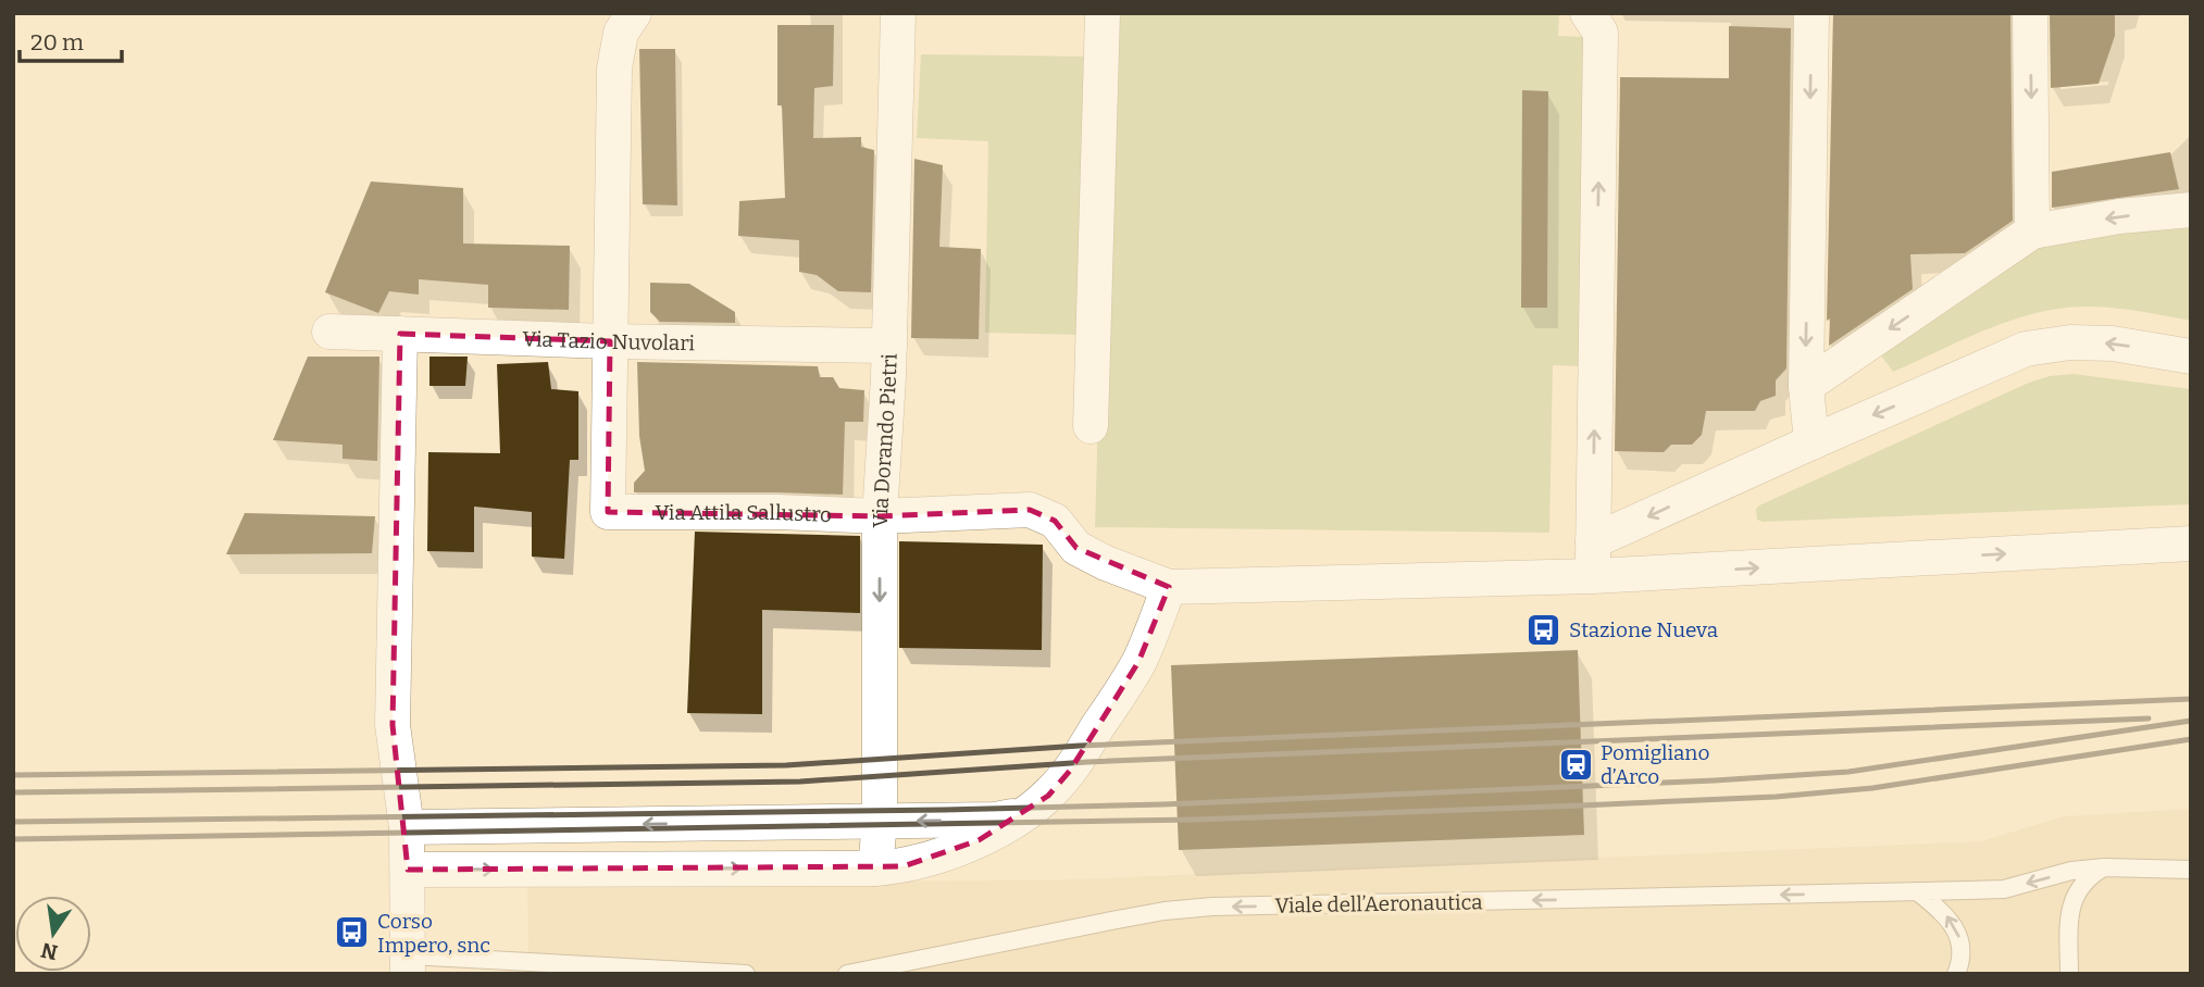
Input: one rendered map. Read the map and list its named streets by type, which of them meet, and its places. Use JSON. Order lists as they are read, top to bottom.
{
  "streets": {
    "street": ["Via Tazio Nuvolari", "Via Dorando Pietri", "Via Attila Sallustro"],
    "lane": ["Viale dell’Aeronautica"]
  },
  "crossings": [
    ["Via Tazio Nuvolari", "Via Dorando Pietri"],
    ["Via Tazio Nuvolari", "Via Attila Sallustro"],
    ["Via Dorando Pietri", "Via Attila Sallustro"]
  ],
  "one_way": ["Via Dorando Pietri", "Viale dell’Aeronautica"],
  "places": {
    "bus stop": ["Stazione Nueva", "Corso Impero, snc"],
    "station": ["Pomigliano d’Arco"]
  },
  "scale_bar": "20 m",
  "north": "bottom"
}
